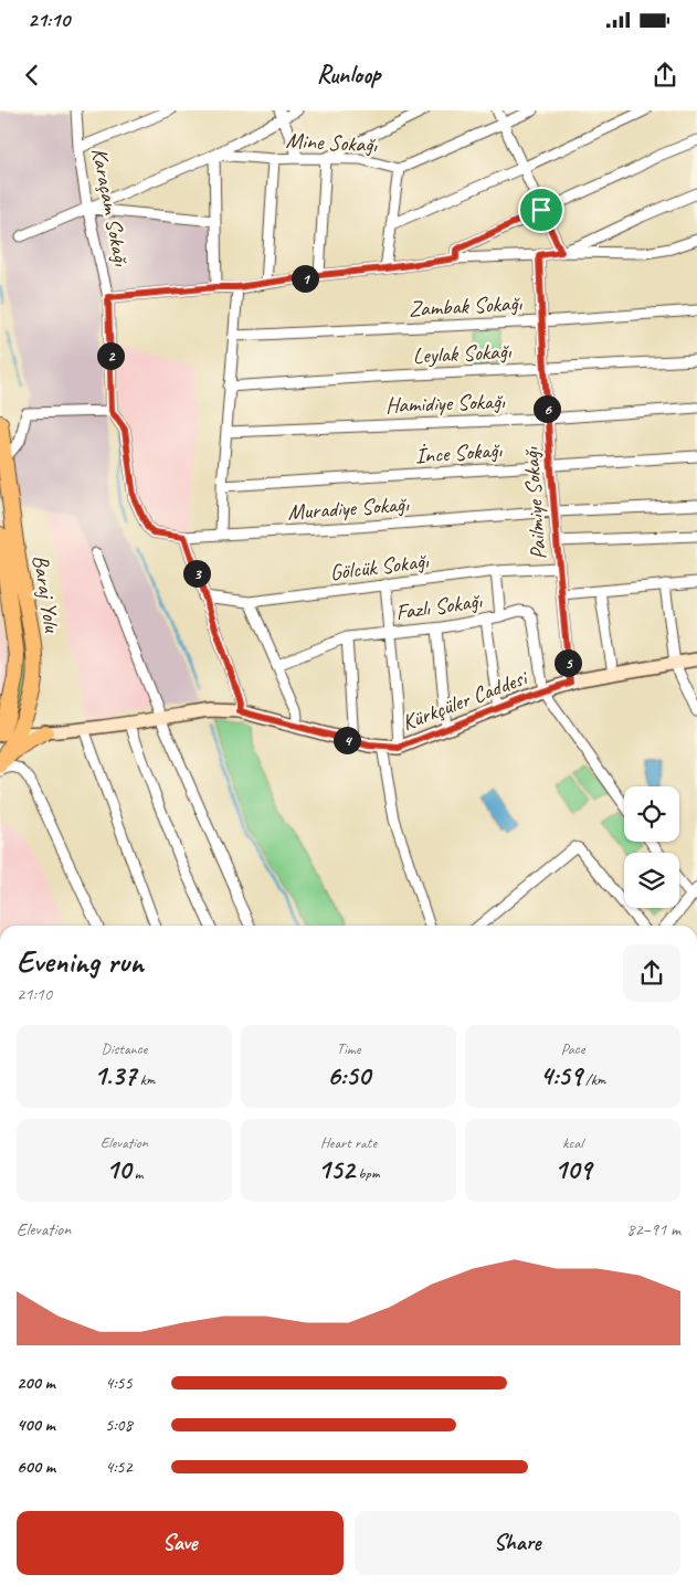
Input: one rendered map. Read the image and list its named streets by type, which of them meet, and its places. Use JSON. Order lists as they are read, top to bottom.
{
  "streets": {
    "main road": ["Baraj Yolu", "Kürkçüler Caddesi"],
    "street": [
      "Mine Sokağı",
      "Karaçam Sokağı",
      "Zambak Sokağı",
      "Leylak Sokağı",
      "Hamidiye Sokağı",
      "İnce Sokağı",
      "Pailmiye Sokağı",
      "Muradiye Sokağı",
      "Gölcük Sokağı",
      "Fazlı Sokağı"
    ]
  },
  "crossings": [
    ["Karaçam Sokağı", "Muradiye Sokağı"],
    ["Zambak Sokağı", "Pailmiye Sokağı"],
    ["Leylak Sokağı", "Pailmiye Sokağı"],
    ["Hamidiye Sokağı", "Pailmiye Sokağı"],
    ["İnce Sokağı", "Pailmiye Sokağı"],
    ["Pailmiye Sokağı", "Muradiye Sokağı"],
    ["Pailmiye Sokağı", "Gölcük Sokağı"],
    ["Pailmiye Sokağı", "Kürkçüler Caddesi"],
    ["Baraj Yolu", "Kürkçüler Caddesi"],
    ["Fazlı Sokağı", "Kürkçüler Caddesi"]
  ],
  "page": {
    "status": "21:10",
    "header": "Runloop",
    "pins": [
      "1",
      "2",
      "6",
      "3",
      "5",
      "4"
    ],
    "heading": ["Evening run", "21:10"],
    "stats": [
      ["Distance", "1.37 km"],
      ["Time", "6:50"],
      ["Pace", "4:59 /km"],
      ["Elevation", "10 m"],
      ["Heart rate", "152 bpm"],
      ["kcal", "109"]
    ],
    "chart": ["Elevation", "82–91 m"],
    "list": [
      {
        "name": "200 m",
        "note": "4:55"
      },
      {
        "name": "400 m",
        "note": "5:08"
      },
      {
        "name": "600 m",
        "note": "4:52"
      }
    ],
    "buttons": ["Save", "Share"]
  }
}
